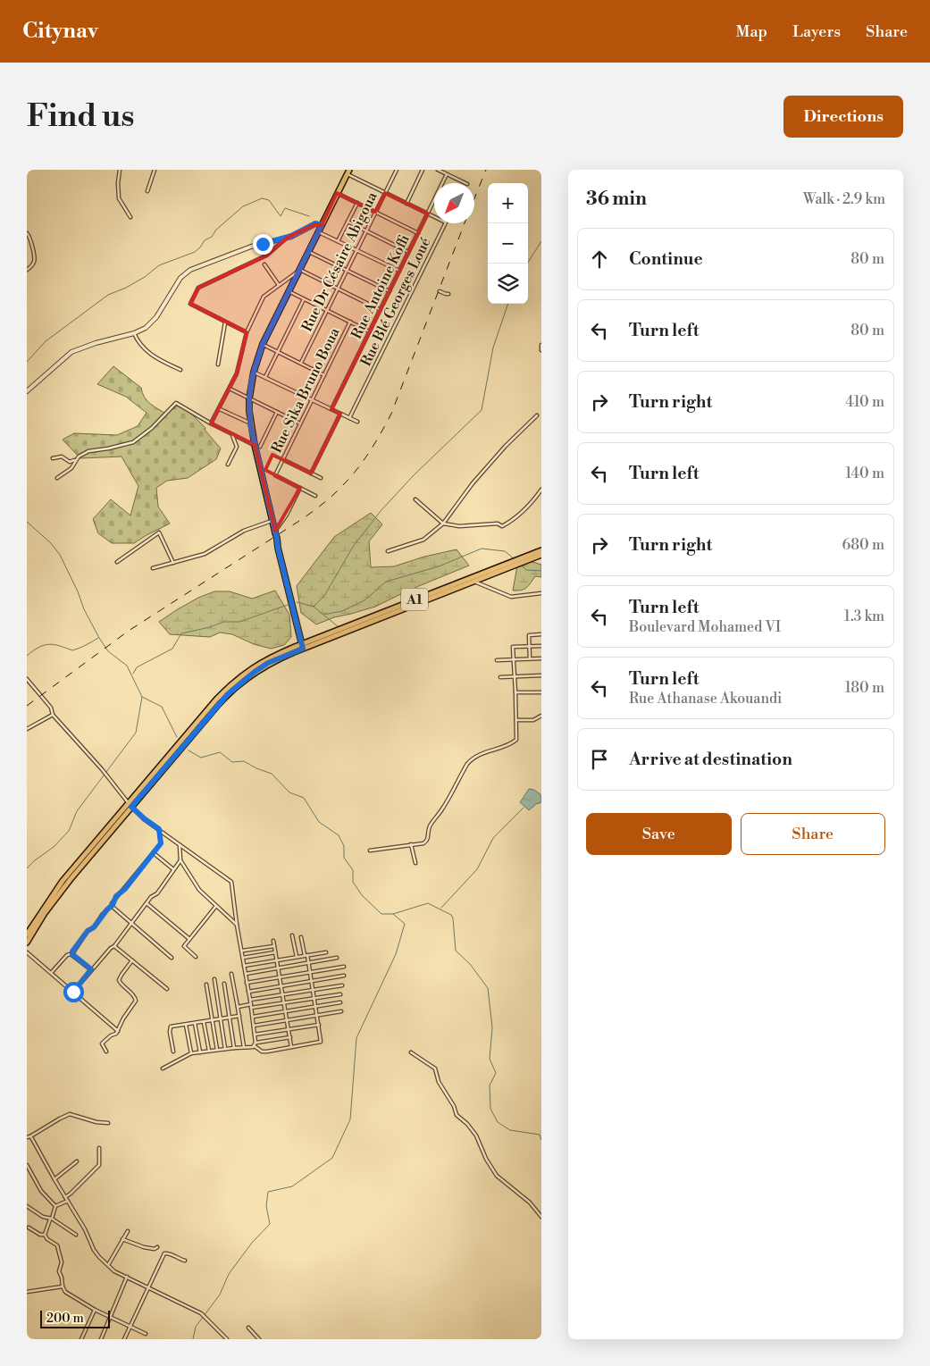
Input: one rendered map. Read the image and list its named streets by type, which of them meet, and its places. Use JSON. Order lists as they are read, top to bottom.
{
  "streets": {
    "main road": ["A1"],
    "street": [
      "Rue Dr Césaire Abigoua",
      "Rue Antoine Koffi",
      "Rue Blé Georges Loué",
      "Rue Sika Bruno Boua"
    ]
  },
  "crossings": [
    ["Rue Dr Césaire Abigoua", "Rue Blé Georges Loué"],
    ["Rue Antoine Koffi", "Rue Blé Georges Loué"]
  ],
  "scale_bar": "200 m",
  "north": "bottom left",
  "page": {
    "header": "Citynav",
    "nav": ["Map", "Layers", "Share"],
    "buttons": [
      "Directions",
      ["Save", "Share"]
    ],
    "title": "Find us",
    "heading": ["36 min", "Walk · 2.9 km"],
    "map_buttons": ["+", "−"],
    "list": [
      ["Continue", "80 m"],
      ["Turn left", "80 m"],
      ["Turn right", "410 m"],
      ["Turn left", "140 m"],
      ["Turn right", "680 m"],
      ["Turn left", "Boulevard Mohamed VI", "1.3 km"],
      ["Turn left", "Rue Athanase Akouandi", "180 m"],
      "Arrive at destination"
    ],
    "scale": "200 m"
  }
}
